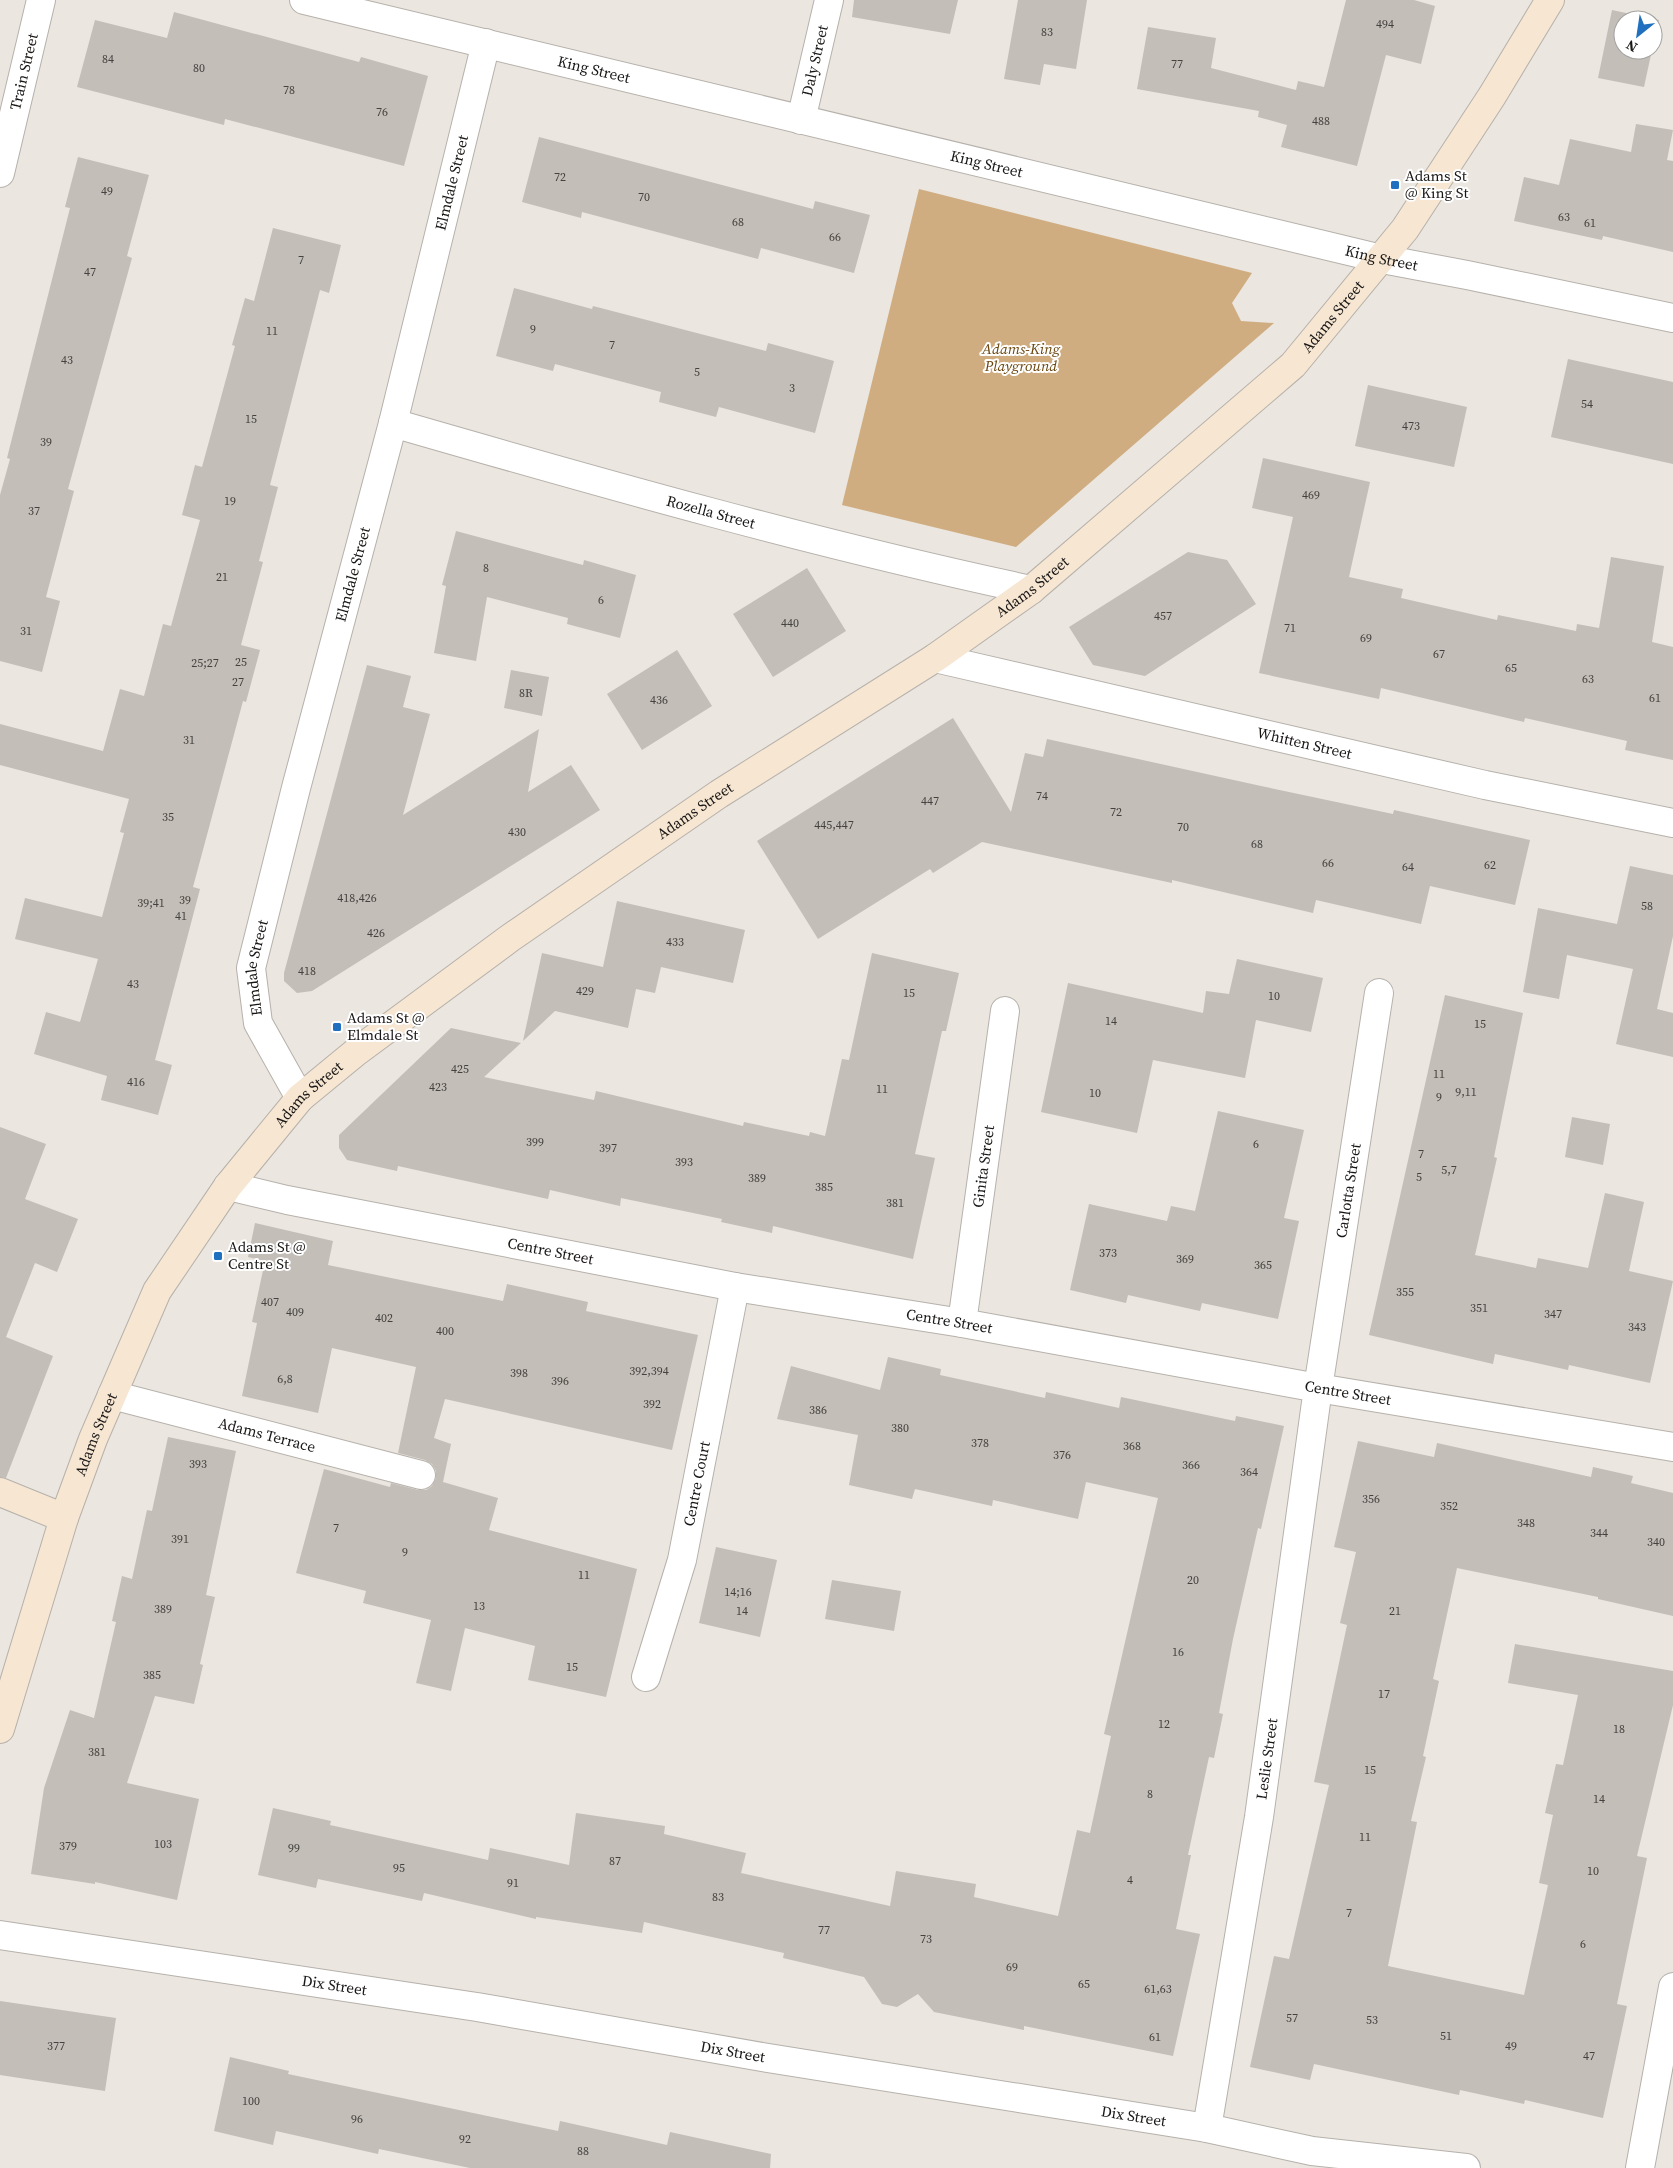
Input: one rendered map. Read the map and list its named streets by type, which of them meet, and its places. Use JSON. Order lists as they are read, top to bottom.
{
  "streets": {
    "main road": ["Adams Street"],
    "street": [
      "Daly Street",
      "King Street",
      "Train Street",
      "Elmdale Street",
      "Rozella Street",
      "Whitten Street",
      "Ginita Street",
      "Carlotta Street",
      "Centre Street",
      "Adams Terrace",
      "Centre Court",
      "Leslie Street",
      "Dix Street"
    ]
  },
  "crossings": [
    ["Daly Street", "King Street"],
    ["King Street", "Elmdale Street"],
    ["King Street", "Adams Street"],
    ["Elmdale Street", "Adams Street"],
    ["Elmdale Street", "Rozella Street"],
    ["Adams Street", "Rozella Street"],
    ["Adams Street", "Whitten Street"],
    ["Adams Street", "Centre Street"],
    ["Adams Street", "Adams Terrace"],
    ["Ginita Street", "Centre Street"],
    ["Carlotta Street", "Centre Street"],
    ["Carlotta Street", "Leslie Street"],
    ["Centre Street", "Centre Court"],
    ["Centre Street", "Leslie Street"],
    ["Leslie Street", "Dix Street"]
  ],
  "parks": ["Adams-King Playground"],
  "places": {
    "transit": ["Adams St @ King St", "Adams St @ Elmdale St", "Adams St @ Centre St"]
  },
  "house_numbers": [
    "494",
    "83",
    "84",
    "77",
    "80",
    "78",
    "76",
    "488",
    "72",
    "49",
    "70",
    "63",
    "68",
    "61",
    "66",
    "7",
    "47",
    "9",
    "11",
    "7",
    "43",
    "5",
    "3",
    "54",
    "15",
    "473",
    "39",
    "469",
    "19",
    "37",
    "8",
    "21",
    "6",
    "457",
    "440",
    "71",
    "31",
    "69",
    "67",
    "25",
    "25;27",
    "65",
    "63",
    "27",
    "8R",
    "61",
    "436",
    "31",
    "74",
    "447",
    "72",
    "35",
    "445,447",
    "70",
    "430",
    "68",
    "66",
    "62",
    "64",
    "418,426",
    "39",
    "39;41",
    "58",
    "41",
    "426",
    "433",
    "418",
    "43",
    "429",
    "15",
    "10",
    "14",
    "15",
    "425",
    "11",
    "416",
    "423",
    "11",
    "9,11",
    "10",
    "9",
    "399",
    "6",
    "397",
    "7",
    "393",
    "5,7",
    "5",
    "389",
    "385",
    "381",
    "373",
    "369",
    "365",
    "355",
    "407",
    "351",
    "409",
    "347",
    "402",
    "343",
    "400",
    "392,394",
    "398",
    "6,8",
    "396",
    "392",
    "386",
    "380",
    "378",
    "368",
    "376",
    "393",
    "366",
    "364",
    "356",
    "352",
    "348",
    "7",
    "344",
    "391",
    "340",
    "9",
    "11",
    "20",
    "14;16",
    "13",
    "389",
    "14",
    "21",
    "16",
    "15",
    "385",
    "17",
    "12",
    "18",
    "381",
    "15",
    "8",
    "14",
    "11",
    "103",
    "379",
    "99",
    "87",
    "95",
    "10",
    "4",
    "91",
    "83",
    "7",
    "77",
    "73",
    "6",
    "69",
    "65",
    "61,63",
    "57",
    "53",
    "51",
    "61",
    "377",
    "49",
    "47",
    "100",
    "96",
    "92",
    "88"
  ],
  "north": "bottom left"
}
